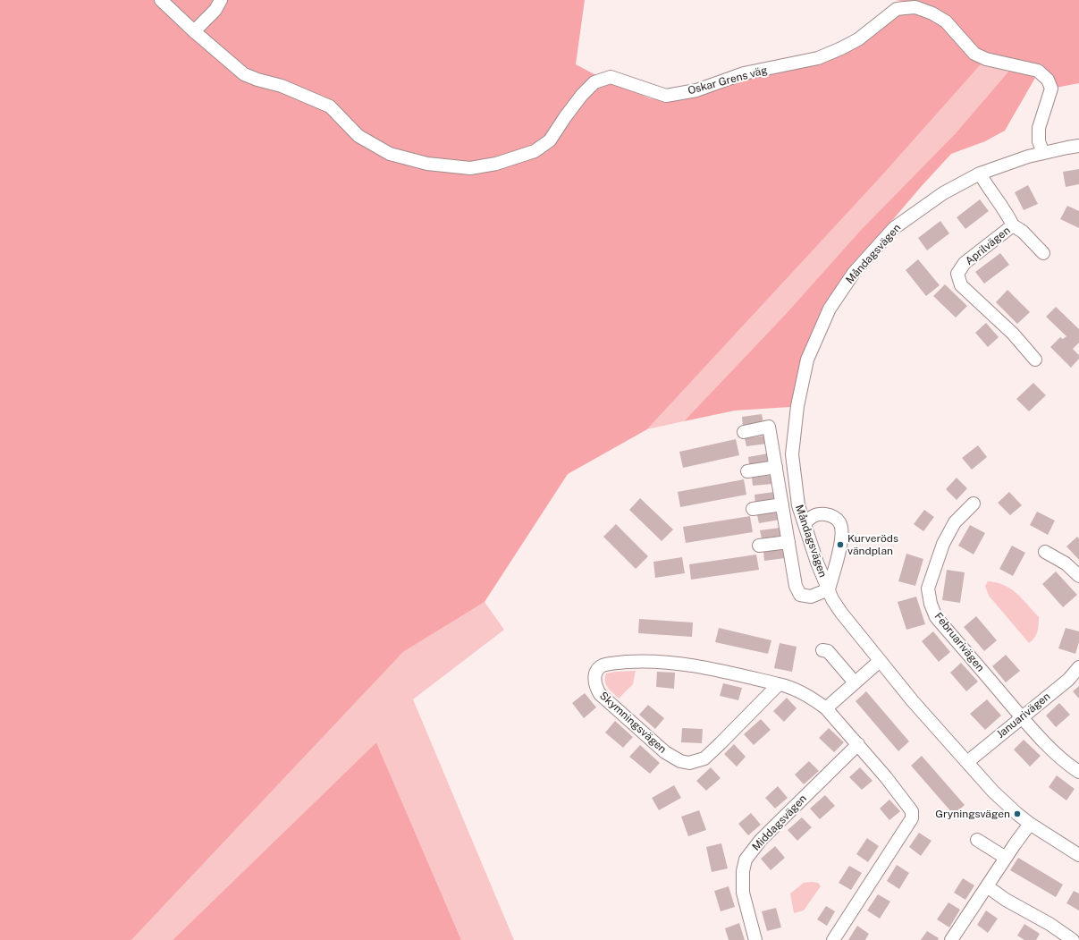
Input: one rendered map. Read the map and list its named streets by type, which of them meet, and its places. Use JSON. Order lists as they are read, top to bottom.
{
  "streets": {
    "street": [
      "Oskar Grens väg",
      "Aprilvägen",
      "Måndagsvägen",
      "Februarivägen",
      "Januarivägen",
      "Skymningsvägen",
      "Middagsvägen"
    ]
  },
  "crossings": [
    ["Oskar Grens väg", "Måndagsvägen"],
    ["Aprilvägen", "Måndagsvägen"],
    ["Måndagsvägen", "Januarivägen"],
    ["Februarivägen", "Januarivägen"]
  ],
  "places": ["Kurveröds vändplan", "Gryningsvägen"]
}
